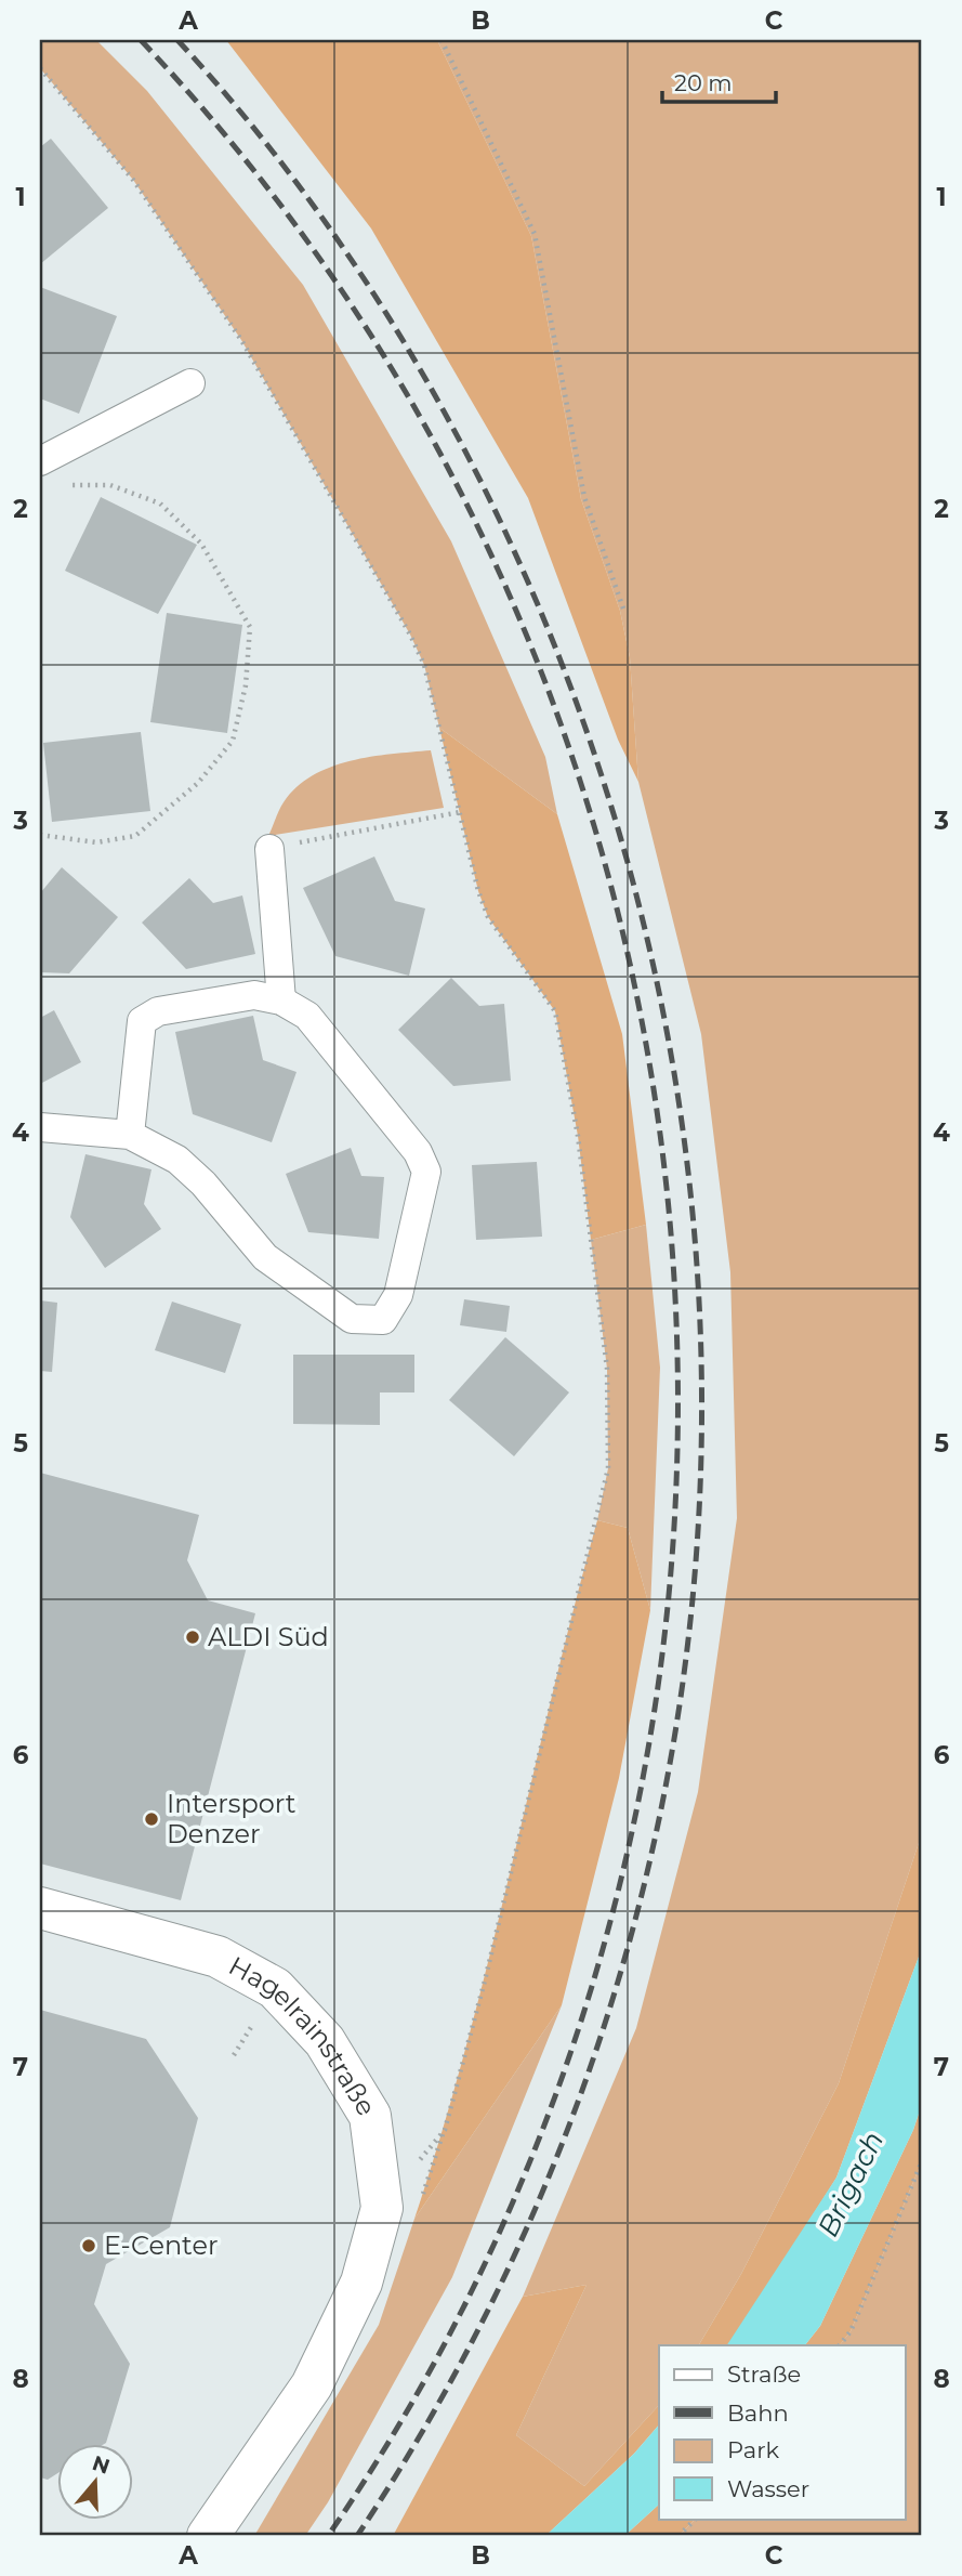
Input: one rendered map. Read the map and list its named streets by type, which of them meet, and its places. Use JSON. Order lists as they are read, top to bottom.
{
  "streets": {
    "main road": ["Hagelrainstraße"]
  },
  "water": ["Brigach"],
  "places": ["ALDI Süd", "Intersport Denzer", "E-Center"],
  "legend": [
    "Straße",
    "Bahn",
    "Park",
    "Wasser"
  ],
  "scale_bar": "20 m",
  "north": "top",
  "grid": {
    "columns": ["A", "B", "C"],
    "rows": [
      "1",
      "2",
      "3",
      "4",
      "5",
      "6",
      "7",
      "8"
    ]
  }
}
